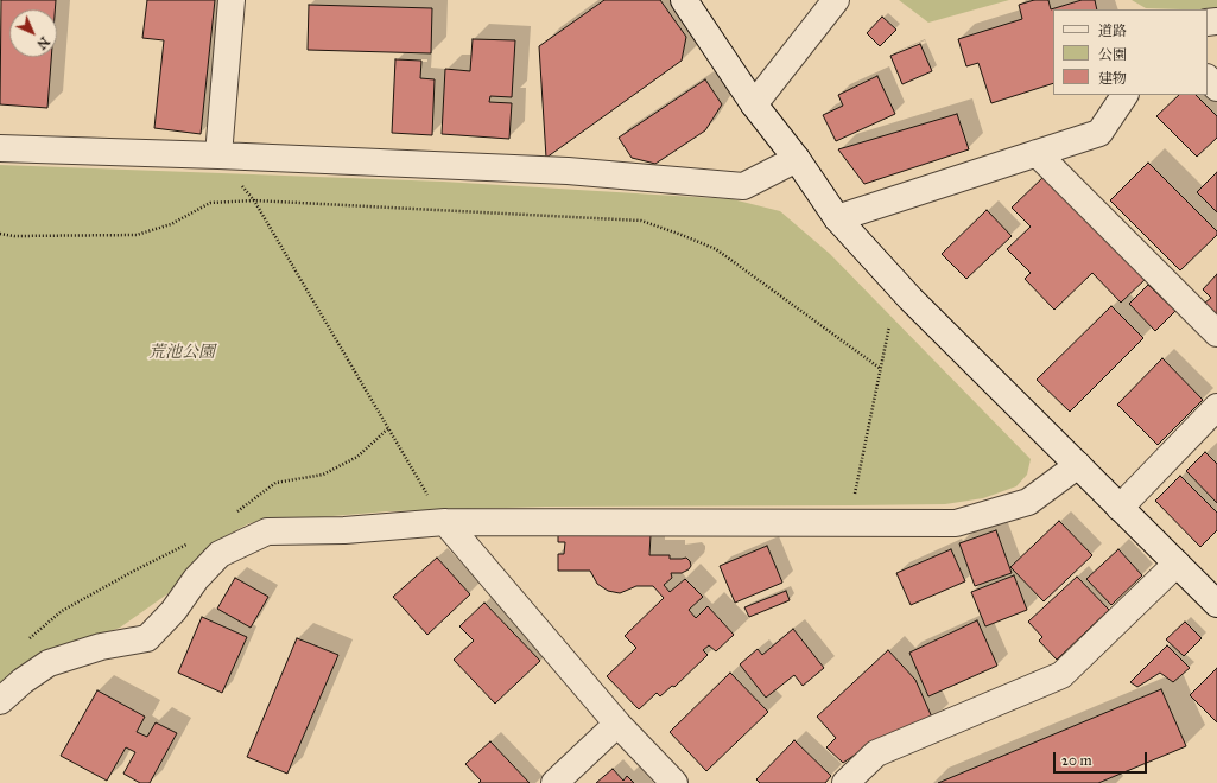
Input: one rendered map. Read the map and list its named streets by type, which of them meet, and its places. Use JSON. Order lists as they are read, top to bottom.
{
  "parks": ["荒池公園"],
  "legend": ["道路", "公園", "建物"],
  "scale_bar": "20 m",
  "north": "bottom right"
}
